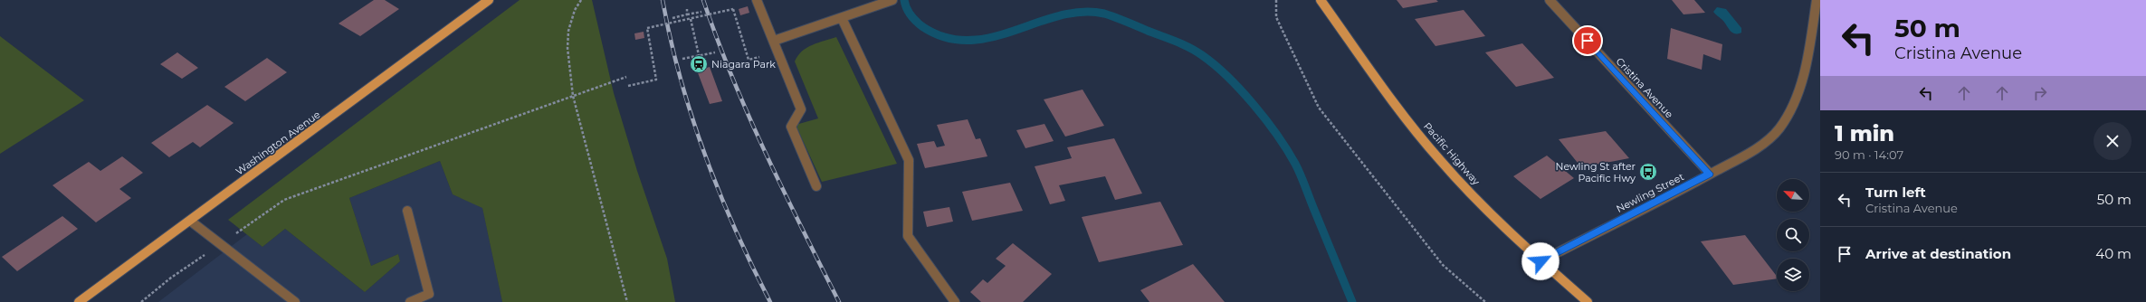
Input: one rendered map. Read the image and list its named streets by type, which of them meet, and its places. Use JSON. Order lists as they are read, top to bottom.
{
  "streets": {
    "main road": ["Washington Avenue", "Pacific Highway"],
    "street": ["Cristina Avenue", "Newling Street"]
  },
  "crossings": [
    ["Cristina Avenue", "Newling Street"],
    ["Pacific Highway", "Newling Street"]
  ],
  "places": {
    "station": ["Niagara Park"],
    "bus stop": ["Newling St after Pacific Hwy"]
  },
  "north": "top left",
  "page": {
    "turn": ["50 m", "Cristina Avenue"],
    "heading": ["1 min", "90 m · 14:07"],
    "list": [
      {
        "name": "Turn left",
        "note": "Cristina Avenue",
        "value": "50 m"
      },
      {
        "name": "Arrive at destination",
        "value": "40 m"
      }
    ]
  }
}
